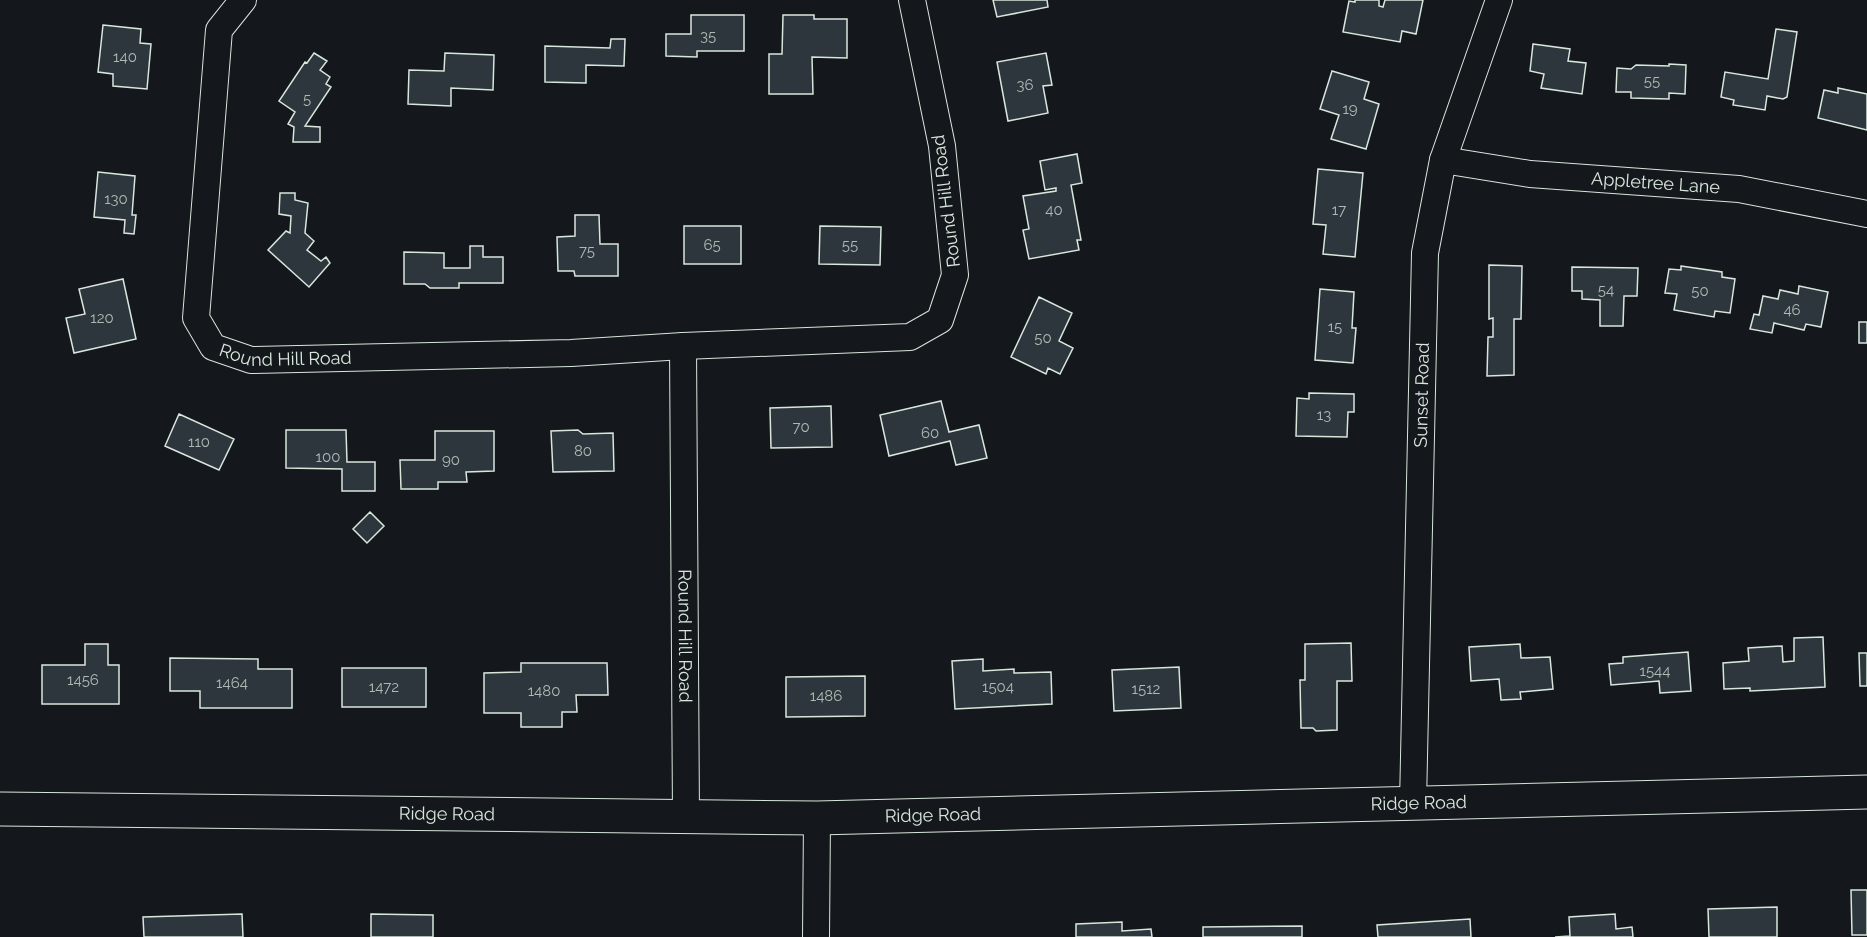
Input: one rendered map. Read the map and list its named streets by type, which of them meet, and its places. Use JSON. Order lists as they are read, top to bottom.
{
  "streets": {
    "main road": ["Ridge Road"],
    "street": ["Appletree Lane", "Round Hill Road", "Sunset Road"]
  },
  "crossings": [
    ["Appletree Lane", "Sunset Road"],
    ["Round Hill Road", "Ridge Road"],
    ["Sunset Road", "Ridge Road"]
  ],
  "house_numbers": [
    "35",
    "140",
    "55",
    "36",
    "5",
    "19",
    "130",
    "40",
    "17",
    "65",
    "55",
    "75",
    "54",
    "50",
    "46",
    "120",
    "15",
    "50",
    "13",
    "70",
    "60",
    "110",
    "80",
    "100",
    "90",
    "1544",
    "1456",
    "1464",
    "1472",
    "1504",
    "1512",
    "1480",
    "1486"
  ]
}
